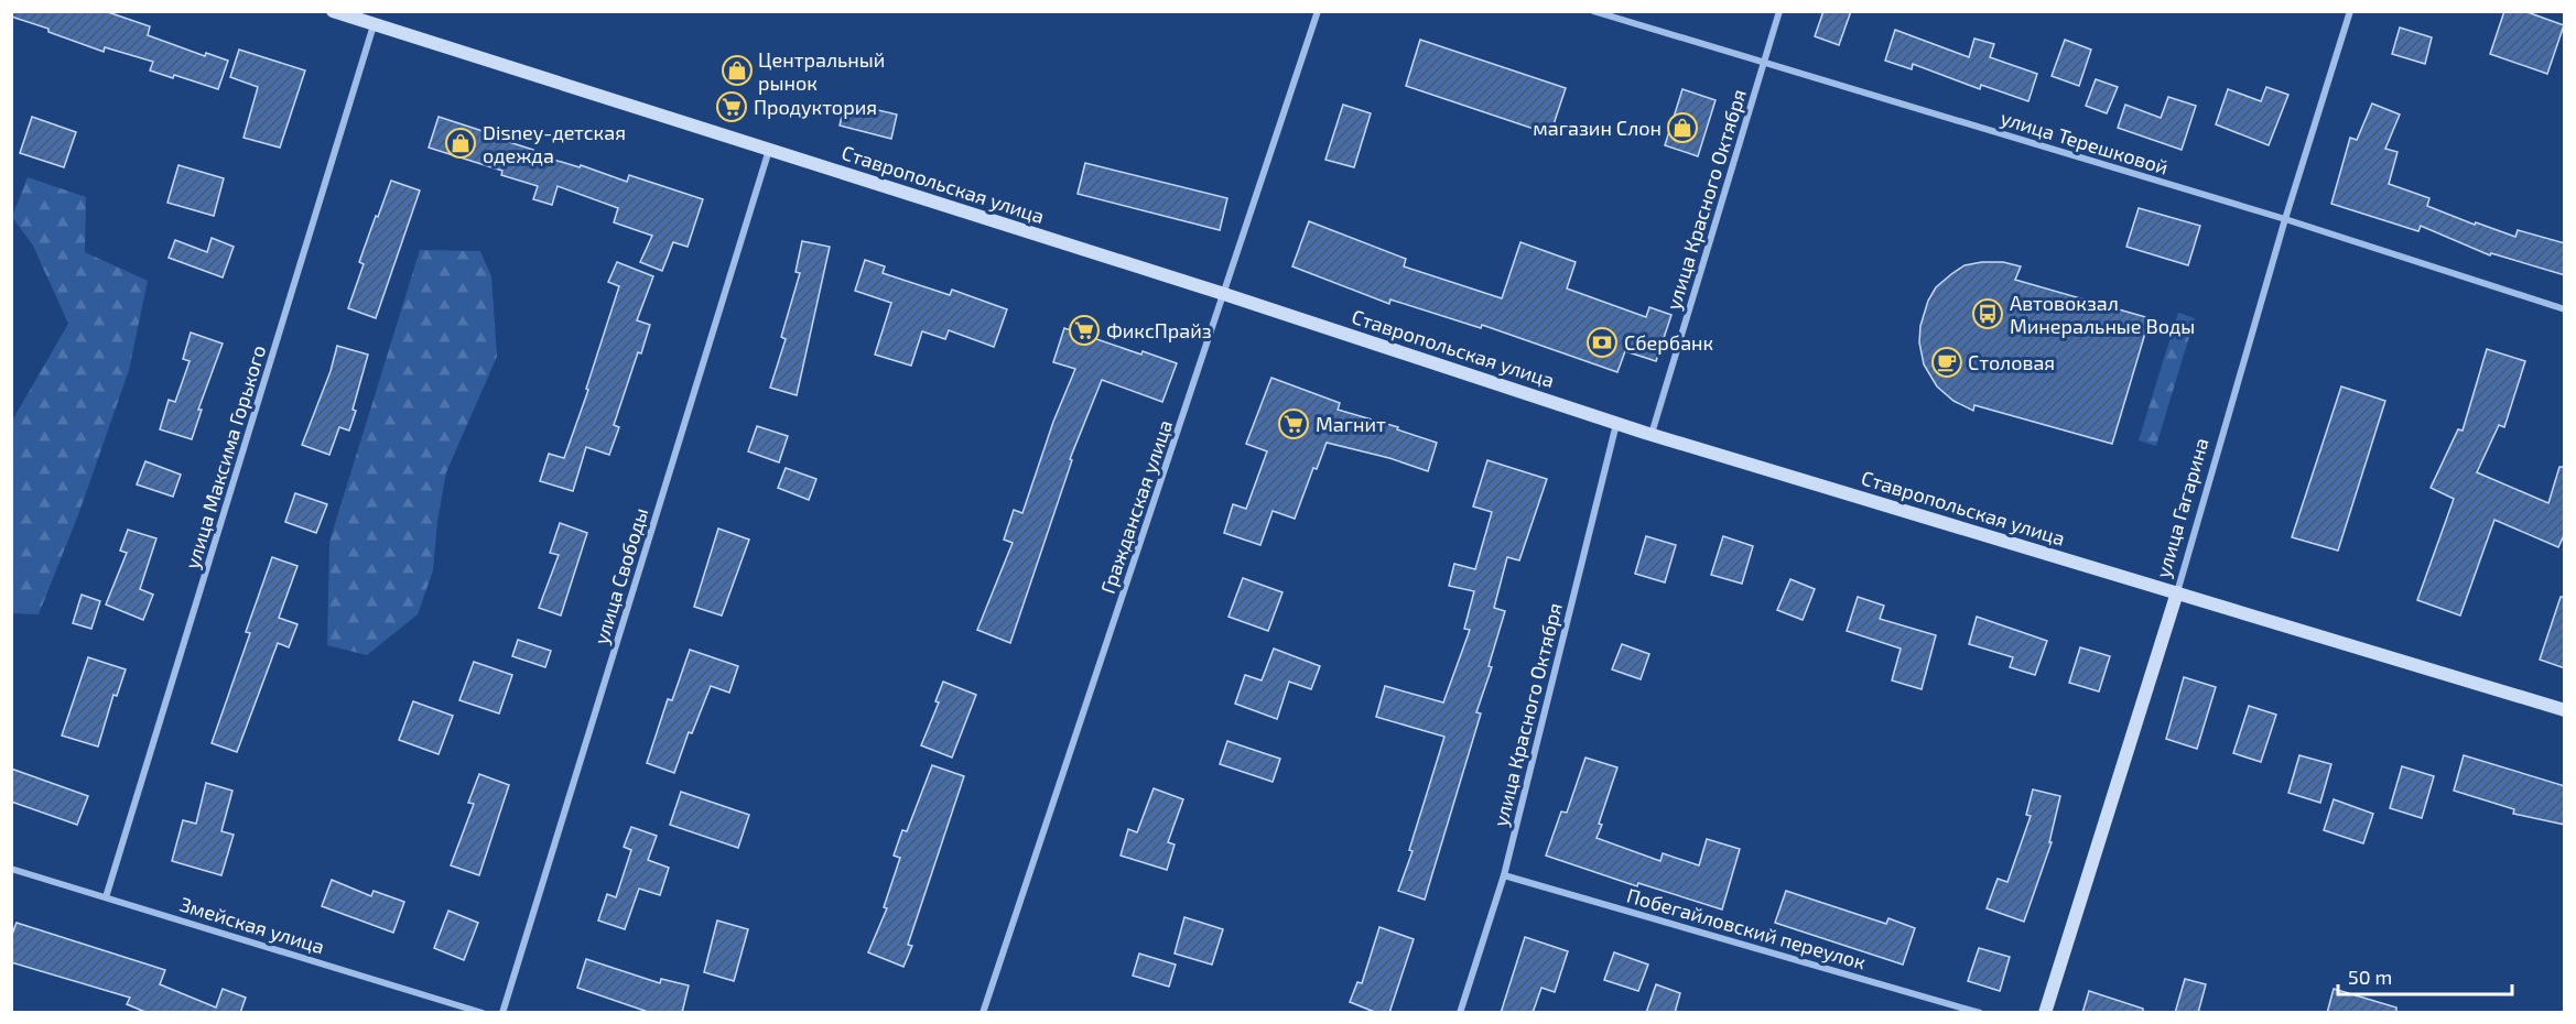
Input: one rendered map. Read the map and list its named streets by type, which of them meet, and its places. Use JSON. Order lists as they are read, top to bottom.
{
  "streets": {
    "street": [
      "улица Терешковой",
      "Ставропольская улица",
      "улица Красного Октября",
      "улица Максима Горького",
      "Гражданская улица",
      "улица Гагарина",
      "улица Свободы",
      "Змейская улица",
      "Побегайловский переулок"
    ]
  },
  "crossings": [
    ["улица Терешковой", "улица Красного Октября"],
    ["улица Терешковой", "улица Гагарина"],
    ["Ставропольская улица", "улица Красного Октября"],
    ["Ставропольская улица", "улица Максима Горького"],
    ["Ставропольская улица", "Гражданская улица"],
    ["Ставропольская улица", "улица Гагарина"],
    ["Ставропольская улица", "улица Свободы"],
    ["улица Красного Октября", "Побегайловский переулок"],
    ["улица Максима Горького", "Змейская улица"]
  ],
  "places": {
    "shop": ["Центральный рынок", "магазин Слон", "Disney-детская одежда"],
    "supermarket": ["Продуктория", "ФиксПрайз", "Магнит"],
    "bus stop": ["Автовокзал Минеральные Воды"],
    "bank": ["Сбербанк"],
    "cafe": ["Столовая"]
  },
  "scale_bar": "50 m"
}
